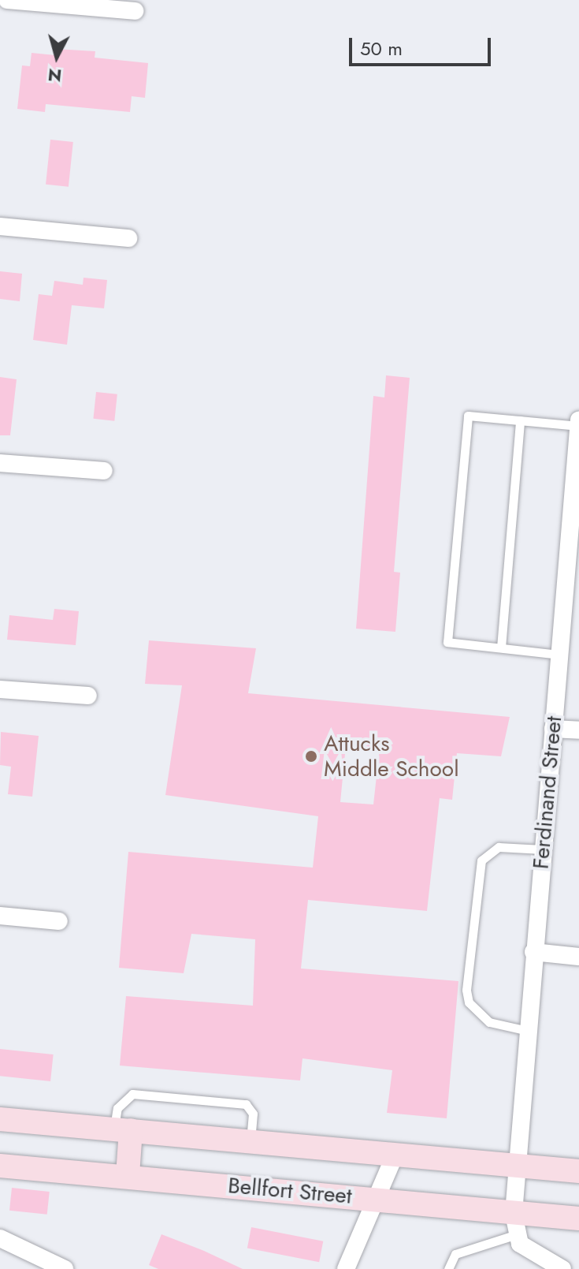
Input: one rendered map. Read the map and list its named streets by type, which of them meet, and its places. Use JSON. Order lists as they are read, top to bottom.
{
  "streets": {
    "main road": ["Bellfort Street"],
    "street": ["Ferdinand Street"]
  },
  "crossings": [
    ["Ferdinand Street", "Bellfort Street"]
  ],
  "places": ["Attucks Middle School"],
  "scale_bar": "50 m",
  "north": "bottom"
}
